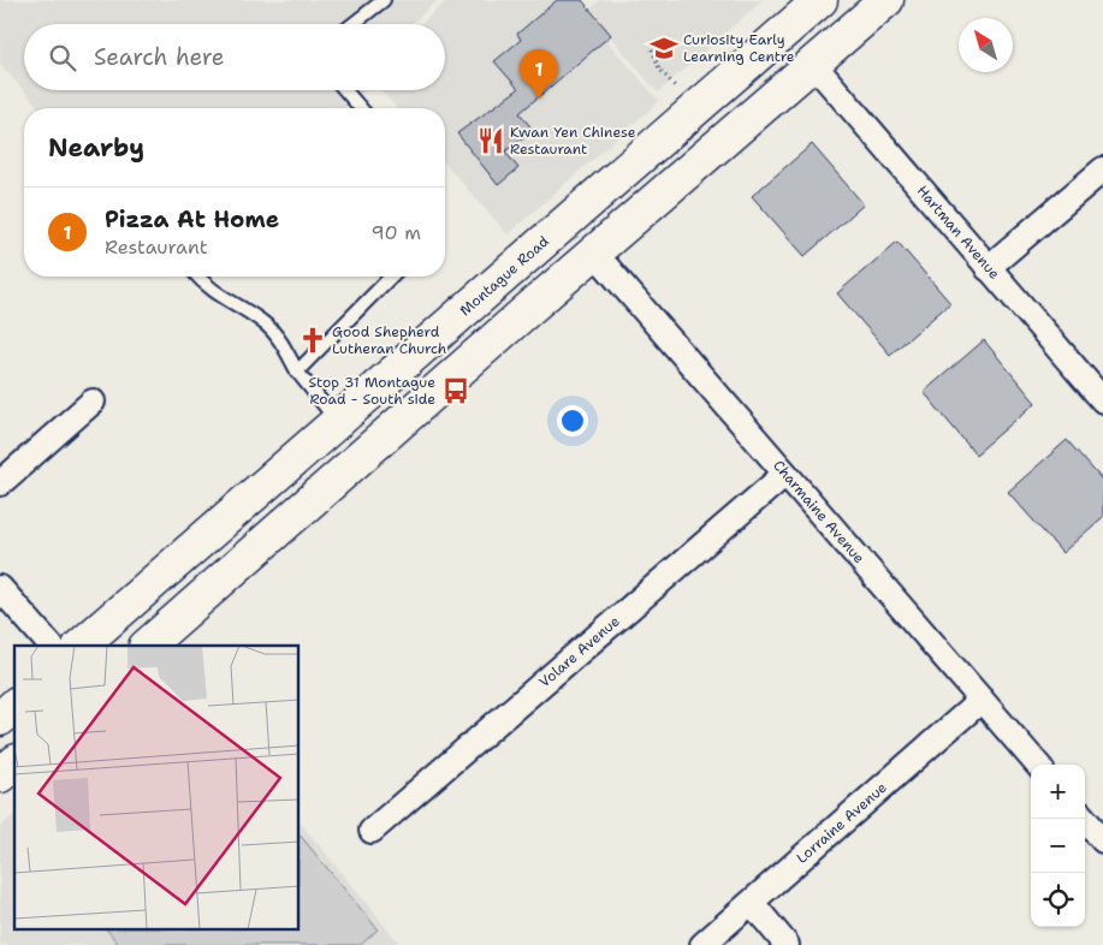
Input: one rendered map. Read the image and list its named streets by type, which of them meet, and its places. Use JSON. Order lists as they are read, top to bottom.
{
  "streets": {
    "main road": ["Montague Road"],
    "street": [
      "Hartman Avenue",
      "Charmaine Avenue",
      "Volare Avenue",
      "Lorraine Avenue"
    ]
  },
  "crossings": [
    ["Charmaine Avenue", "Volare Avenue"],
    ["Charmaine Avenue", "Lorraine Avenue"]
  ],
  "places": {
    "school or university": ["Curiosity Early Learning Centre"],
    "restaurant": ["Kwan Yen Chinese Restaurant"],
    "church": ["Good Shepherd Lutheran Church"],
    "bus stop": ["Stop 31 Montague Road - South side"]
  },
  "north": "top left",
  "page": {
    "search": "Search here",
    "pins": "1",
    "heading": "Nearby",
    "list": [
      {
        "mark": "1",
        "name": "Pizza At Home",
        "note": "Restaurant",
        "value": "90 m"
      }
    ],
    "map_buttons": ["+", "−"]
  }
}
